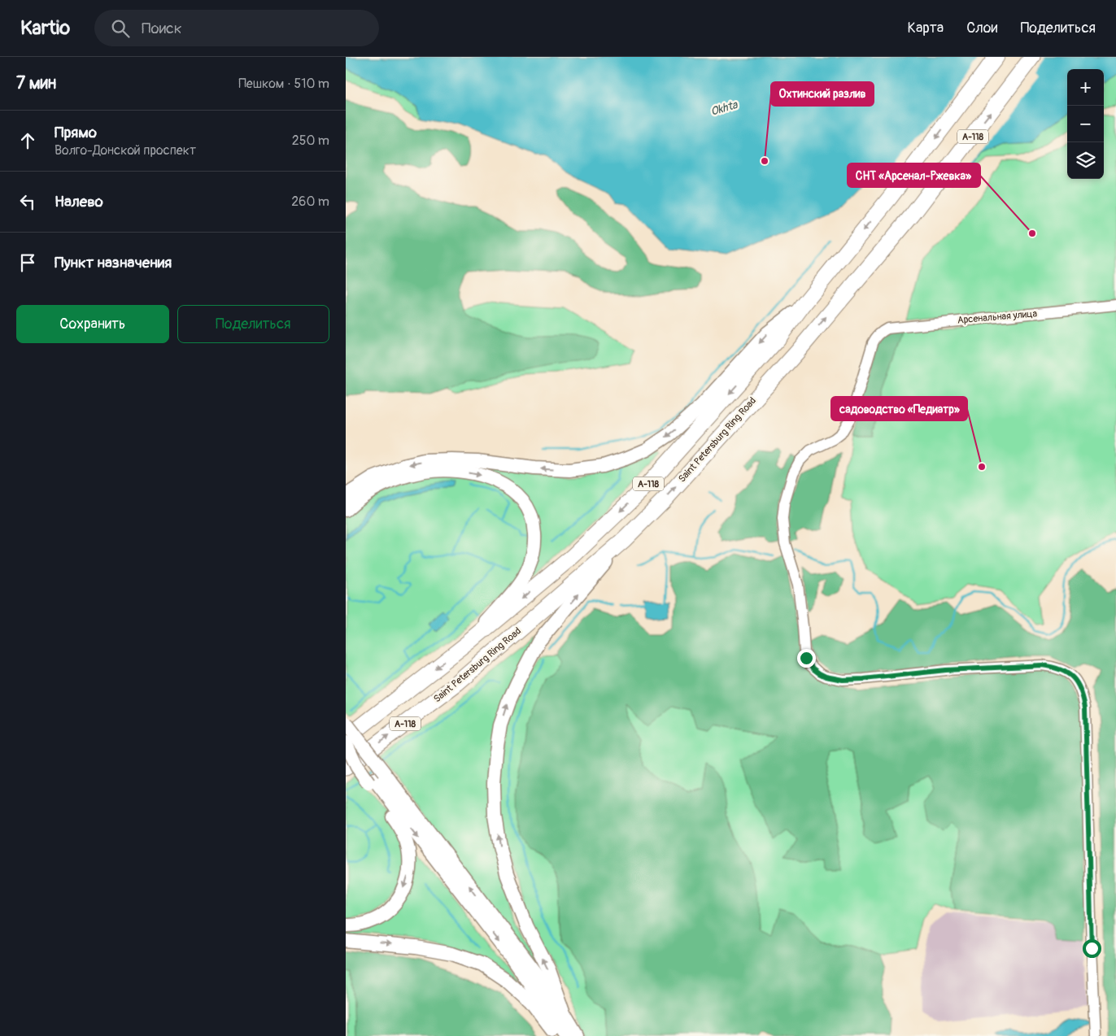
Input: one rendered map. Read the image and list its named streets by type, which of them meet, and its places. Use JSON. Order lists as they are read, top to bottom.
{
  "streets": {
    "highway": ["А-118", "Saint Petersburg Ring Road"],
    "street": ["Арсенальная улица"]
  },
  "water": ["Okhta"],
  "places": ["Охтинский разлив", "СНТ «Арсенал-Ржевка»", "садоводство «Педиатр»"],
  "page": {
    "header": "Kartio",
    "search": "Поиск",
    "nav": ["Карта", "Слои", "Поделиться"],
    "heading": ["7 мин", "Пешком · 510 m"],
    "map_buttons": ["+", "−"],
    "list": [
      ["Прямо", "Волго-Донской проспект", "250 m"],
      ["Налево", "260 m"],
      "Пункт назначения"
    ],
    "buttons": ["Сохранить", "Поделиться"]
  }
}
